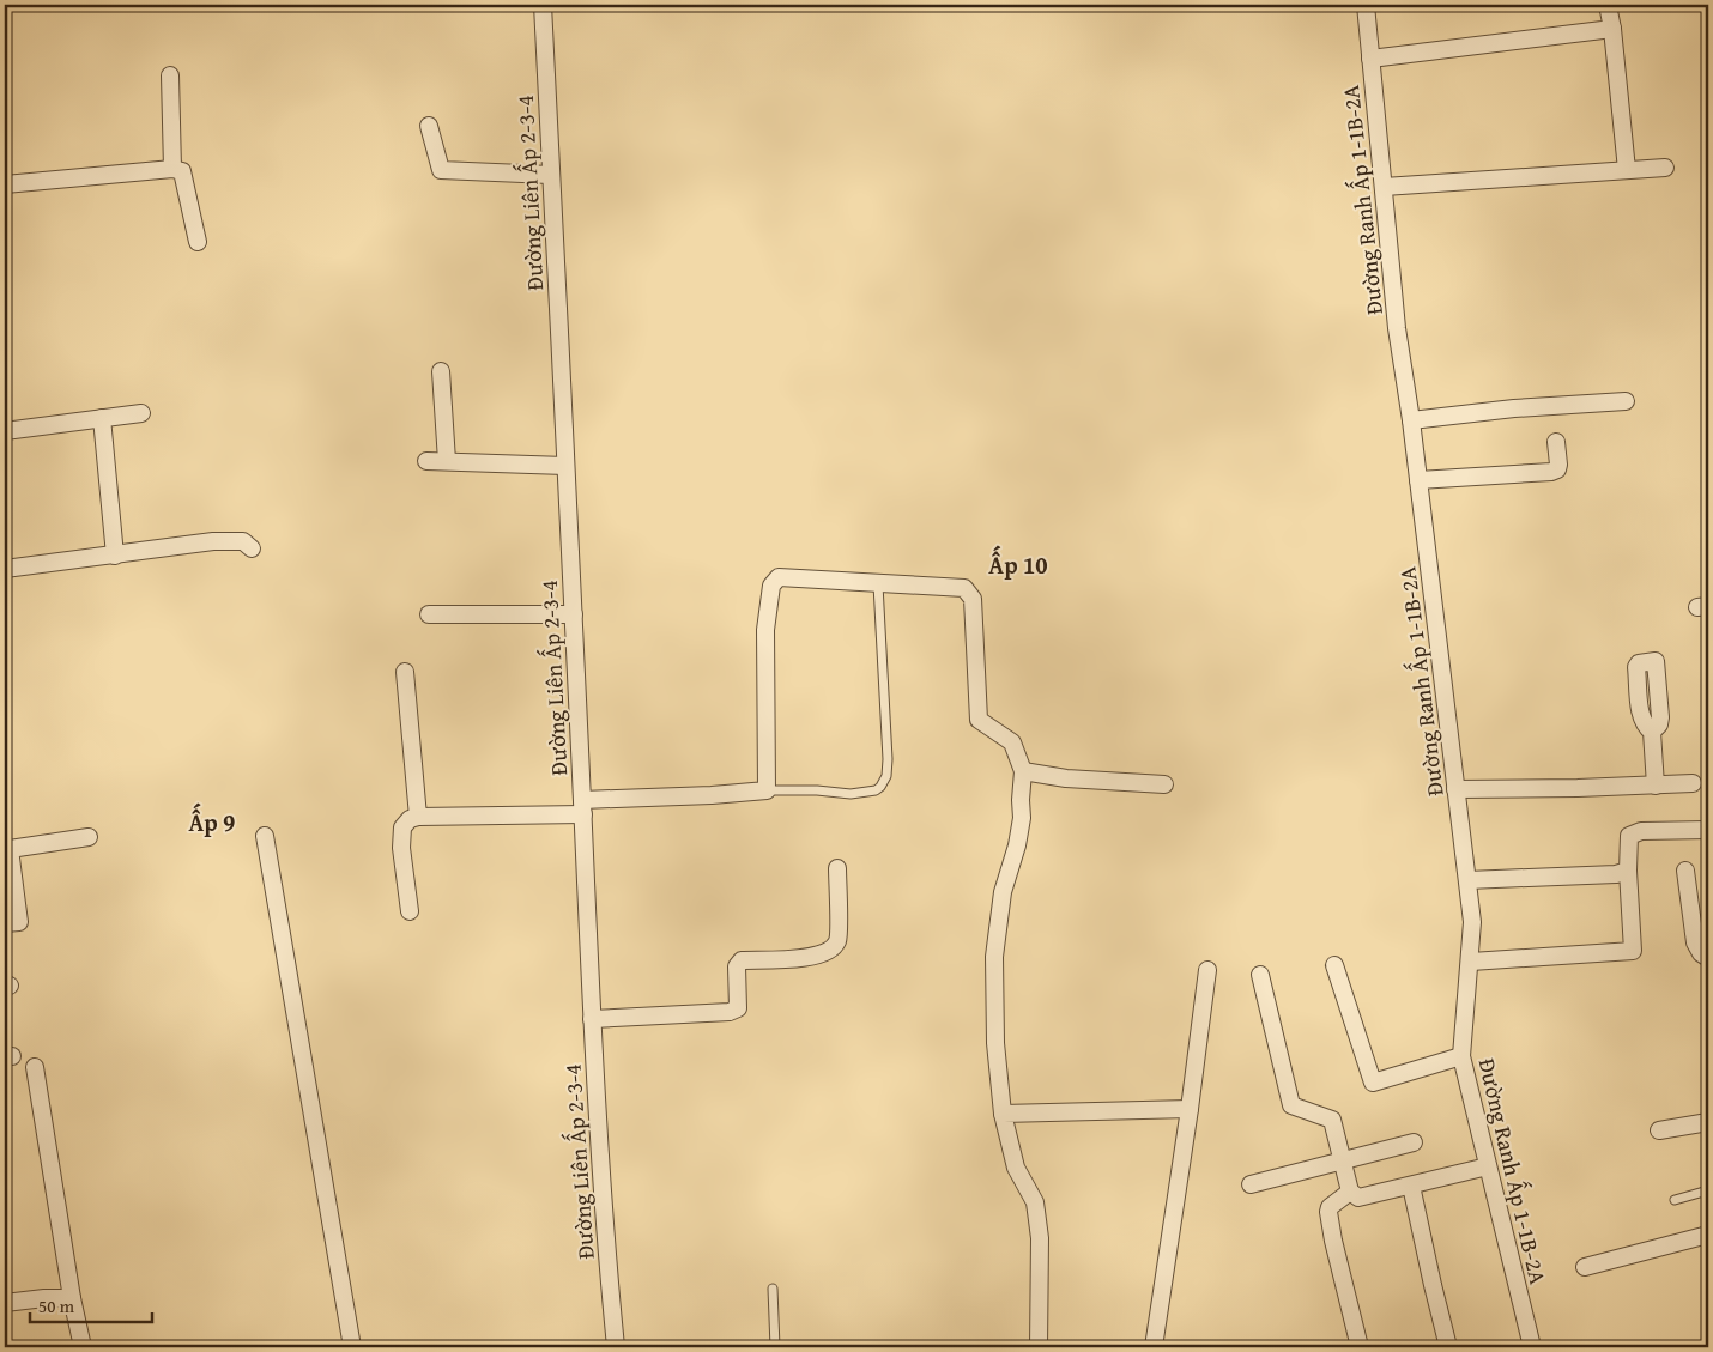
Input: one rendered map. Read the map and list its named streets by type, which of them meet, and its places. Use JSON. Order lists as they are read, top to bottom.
{
  "streets": {
    "street": ["Đường Liên Ấp 2-3-4", "Đường Ranh Ấp 1-1B-2A"]
  },
  "districts": ["Ấp 10", "Ấp 9"],
  "scale_bar": "50 m"
}
